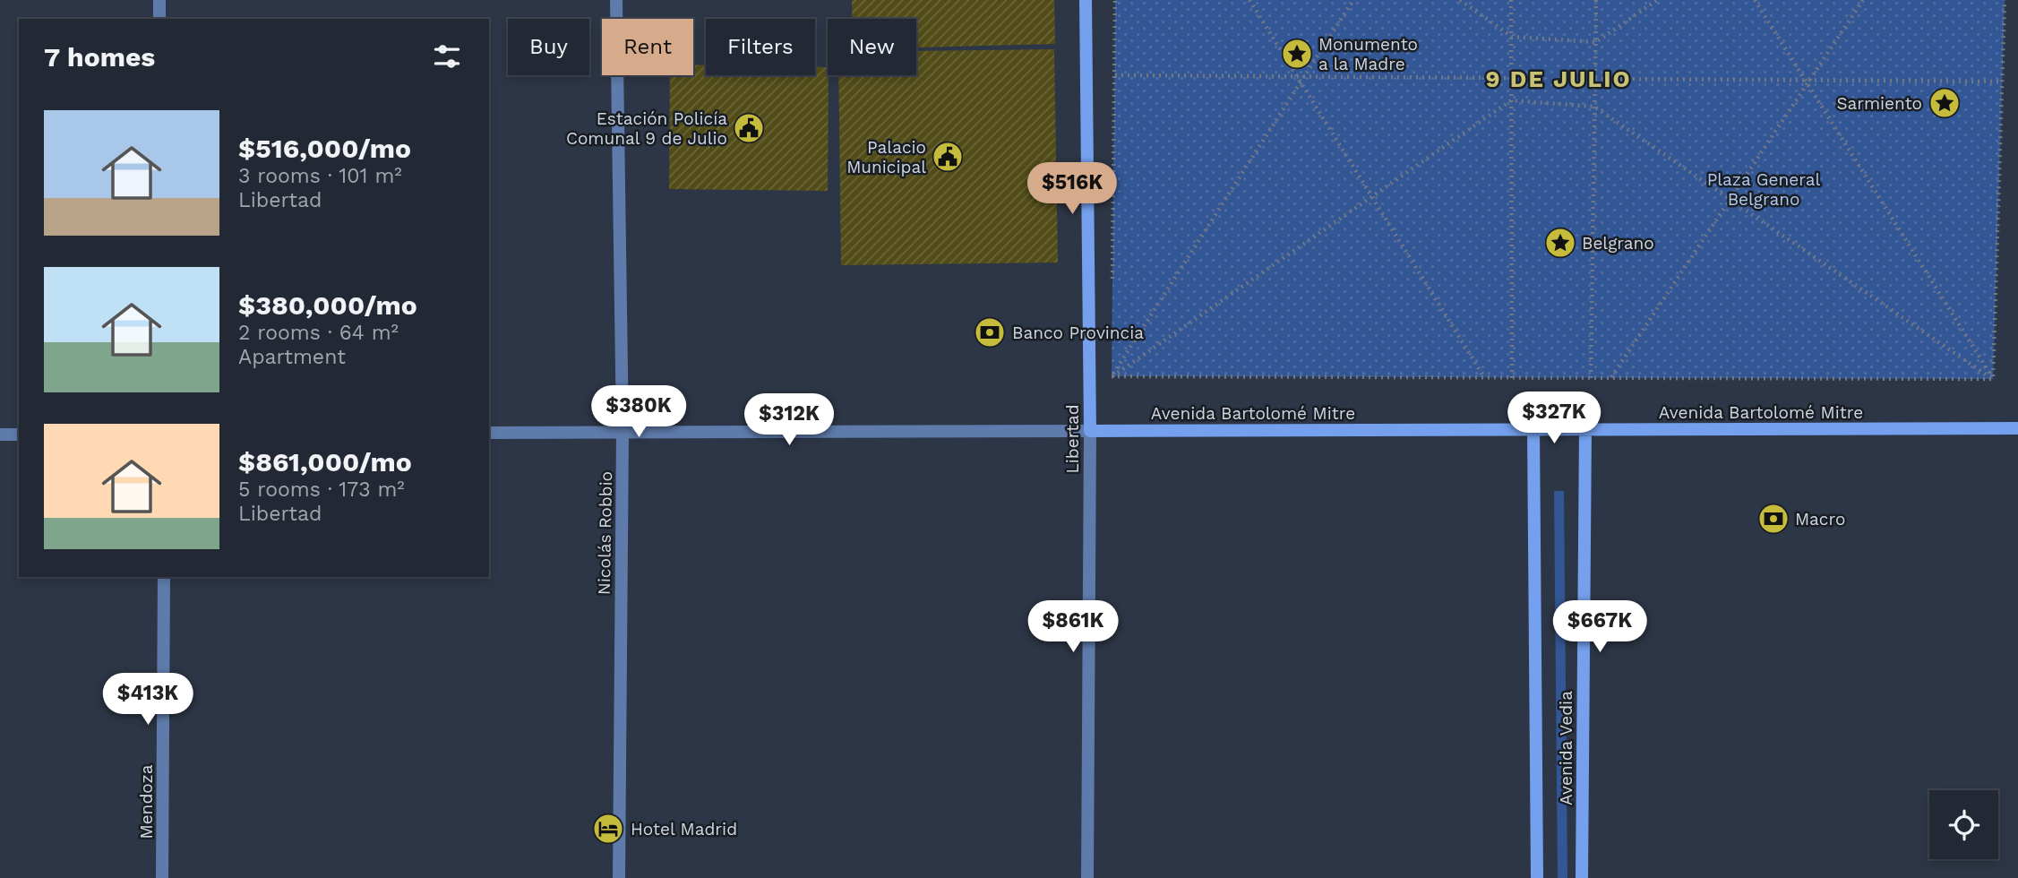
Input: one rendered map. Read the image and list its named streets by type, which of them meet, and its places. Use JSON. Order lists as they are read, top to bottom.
{
  "streets": {
    "main road": ["Avenida Bartolomé Mitre", "Libertad", "Avenida Vedia"],
    "street": ["Nicolás Robbio", "Mendoza"]
  },
  "crossings": [
    ["Avenida Bartolomé Mitre", "Libertad"],
    ["Avenida Bartolomé Mitre", "Nicolás Robbio"],
    ["Avenida Bartolomé Mitre", "Avenida Vedia"]
  ],
  "districts": ["9 DE JULIO"],
  "parks": ["Plaza General Belgrano"],
  "places": {
    "place": ["Monumento a la Madre", "Sarmiento", "Belgrano"],
    "public building": ["Estación Policía Comunal 9 de Julio", "Palacio Municipal"],
    "bank": ["Banco Provincia", "Macro"],
    "hotel": ["Hotel Madrid"]
  },
  "page": {
    "chip": [
      "Buy",
      "Rent",
      "Filters",
      "New"
    ],
    "heading": "7 homes",
    "list": [
      {
        "name": "$516,000/mo",
        "note": "3 rooms · 101 m² · Libertad"
      },
      {
        "name": "$380,000/mo",
        "note": "2 rooms · 64 m² · Apartment"
      },
      {
        "name": "$861,000/mo",
        "note": "5 rooms · 173 m² · Libertad"
      }
    ],
    "price": [
      "$516K",
      "$380K",
      "$327K",
      "$312K",
      "$861K",
      "$667K",
      "$413K"
    ]
  }
}
